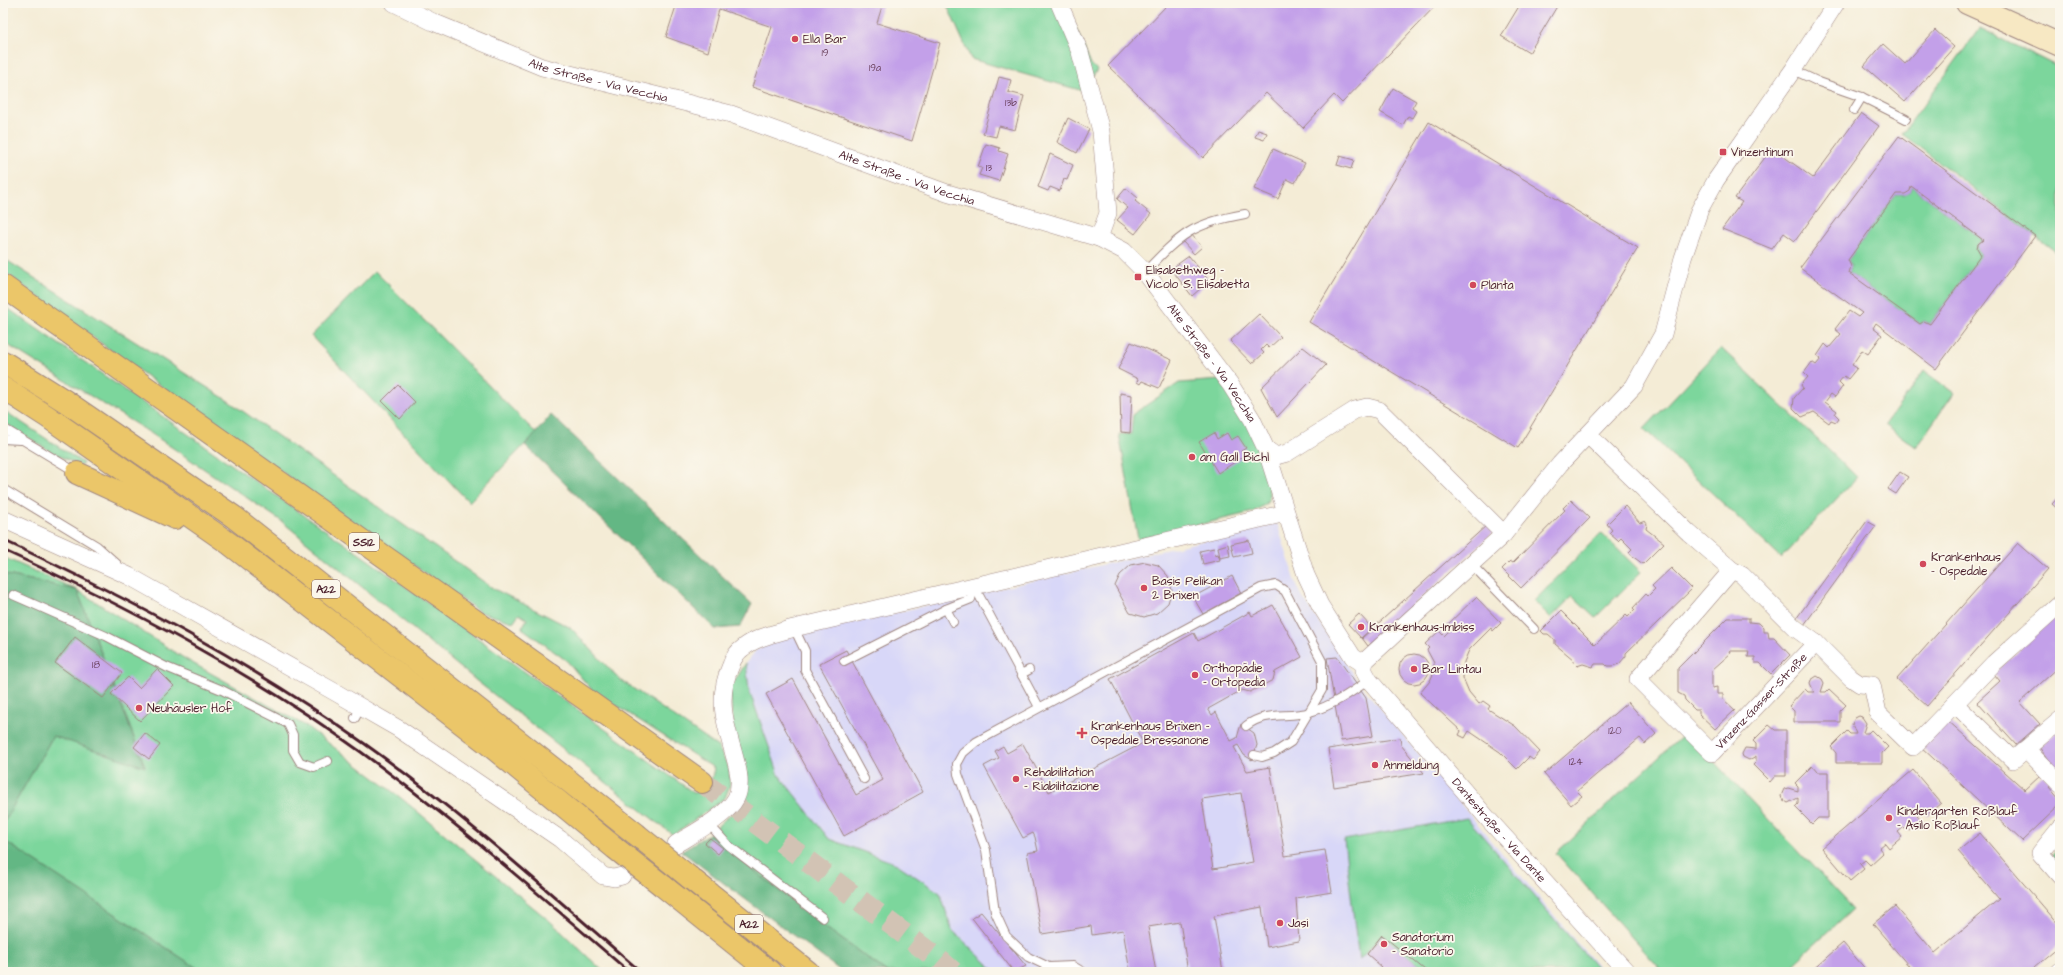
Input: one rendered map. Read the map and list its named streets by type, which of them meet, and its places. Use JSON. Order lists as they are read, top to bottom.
{
  "streets": {
    "main road": ["SS12", "A22"],
    "street": ["Alte Straße - Via Vecchia", "Vinzenz-Gasser-Straße", "Dantestraße - Via Dante"]
  },
  "crossings": [
    ["Alte Straße - Via Vecchia", "Dantestraße - Via Dante"]
  ],
  "places": {
    "other": [
      "Ella Bar",
      "Planta",
      "am Gall Bichl",
      "Krankenhaus - Ospedale",
      "Basis Pelikan 2 Brixen",
      "Krankenhaus-Imbiss",
      "Bar Lintau",
      "Orthopädie - Ortopedia",
      "Neuhäusler Hof",
      "Anmeldung",
      "Rehabilitation - Riabilitazione",
      "Kindergarten Roßlauf - Asilo Roßlauf",
      "Jasi",
      "Sanatorium - Sanatorio"
    ],
    "transit": ["Vinzentinum", "Elisabethweg - Vicolo S. Elisabetta"],
    "health": ["Krankenhaus Brixen - Ospedale Bressanone"]
  },
  "house_numbers": [
    "19",
    "19a",
    "13b",
    "13",
    "18",
    "120",
    "124"
  ]
}
